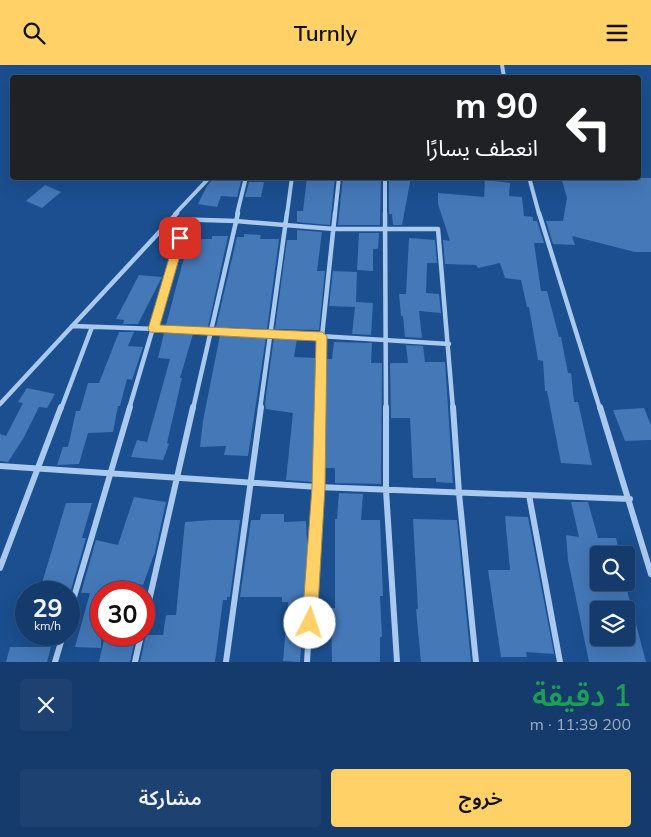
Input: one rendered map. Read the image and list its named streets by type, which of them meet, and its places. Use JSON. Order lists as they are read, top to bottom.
{
  "page": {
    "header": "Turnly",
    "turn": ["90 m", "انعطف يسارًا"],
    "speed": "29 km/h",
    "limit": "30",
    "heading": ["1 دقيقة", "200 m · 11:39"],
    "buttons": ["خروج", "مشاركة"]
  }
}
